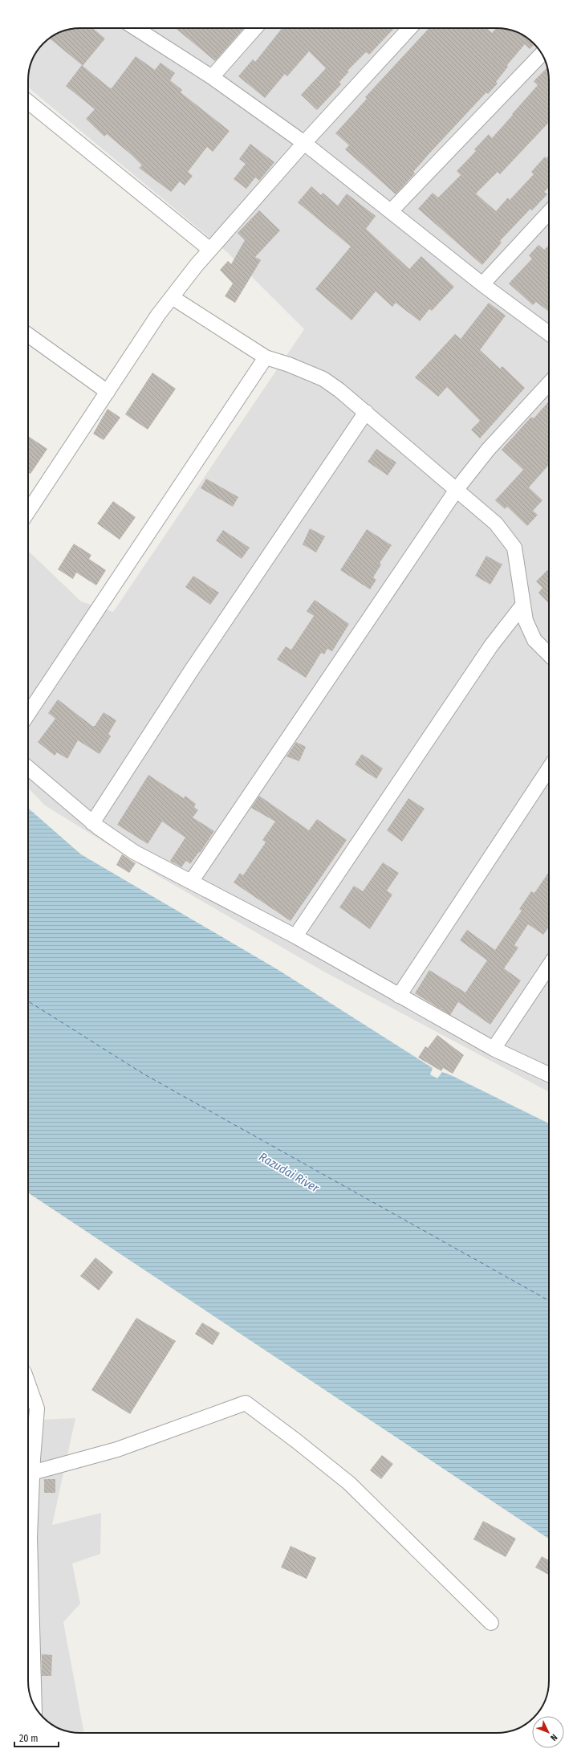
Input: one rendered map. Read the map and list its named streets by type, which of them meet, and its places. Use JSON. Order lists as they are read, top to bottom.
{
  "water": ["Razudai River"],
  "scale_bar": "20 m",
  "north": "bottom right"
}
